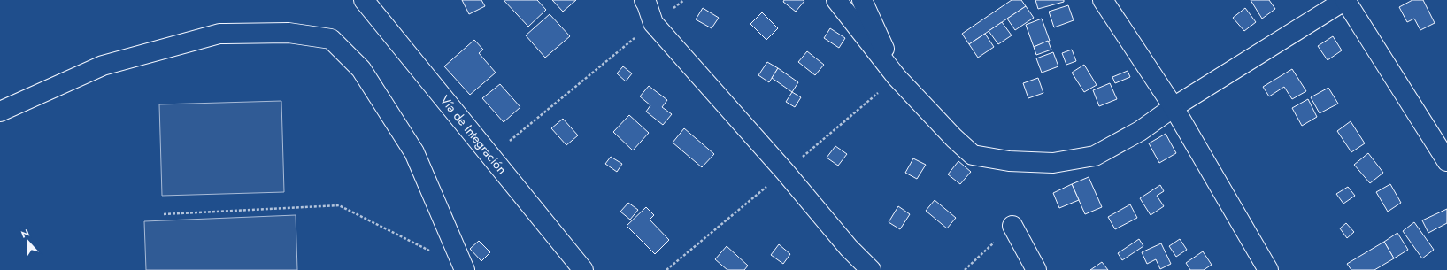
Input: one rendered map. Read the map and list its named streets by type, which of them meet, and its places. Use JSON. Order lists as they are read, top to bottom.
{
  "streets": {
    "street": ["Vía de Integración"]
  },
  "north": "top"
}
